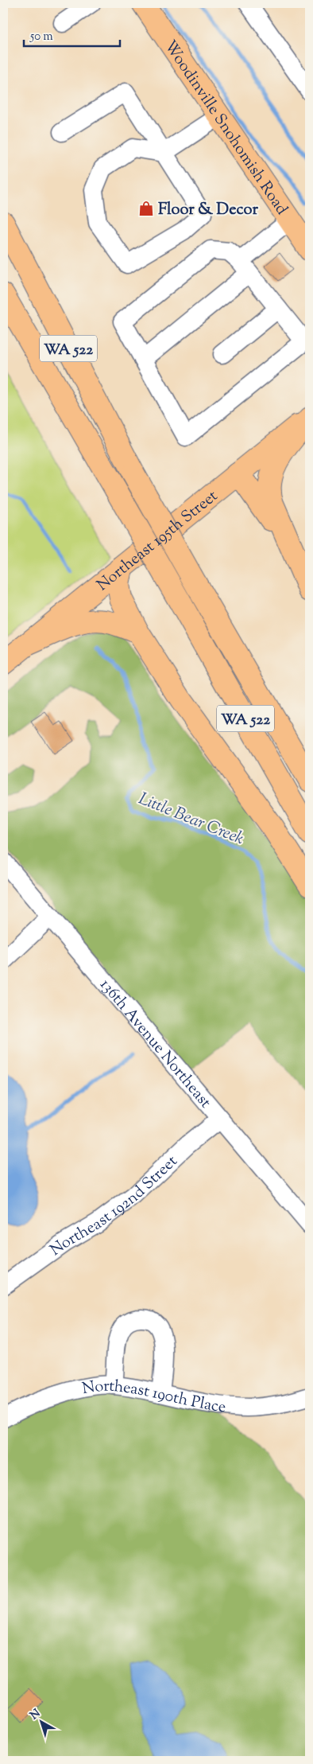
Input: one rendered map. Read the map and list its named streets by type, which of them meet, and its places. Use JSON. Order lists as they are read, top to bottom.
{
  "streets": {
    "main road": ["Woodinville Snohomish Road", "WA 522", "Northeast 195th Street"],
    "street": ["136th Avenue Northeast", "Northeast 192nd Street", "Northeast 190th Place"]
  },
  "crossings": [
    ["136th Avenue Northeast", "Northeast 192nd Street"]
  ],
  "water": ["Little Bear Creek"],
  "places": {
    "shop": ["Floor & Decor"]
  },
  "scale_bar": "50 m",
  "north": "top left"
}
